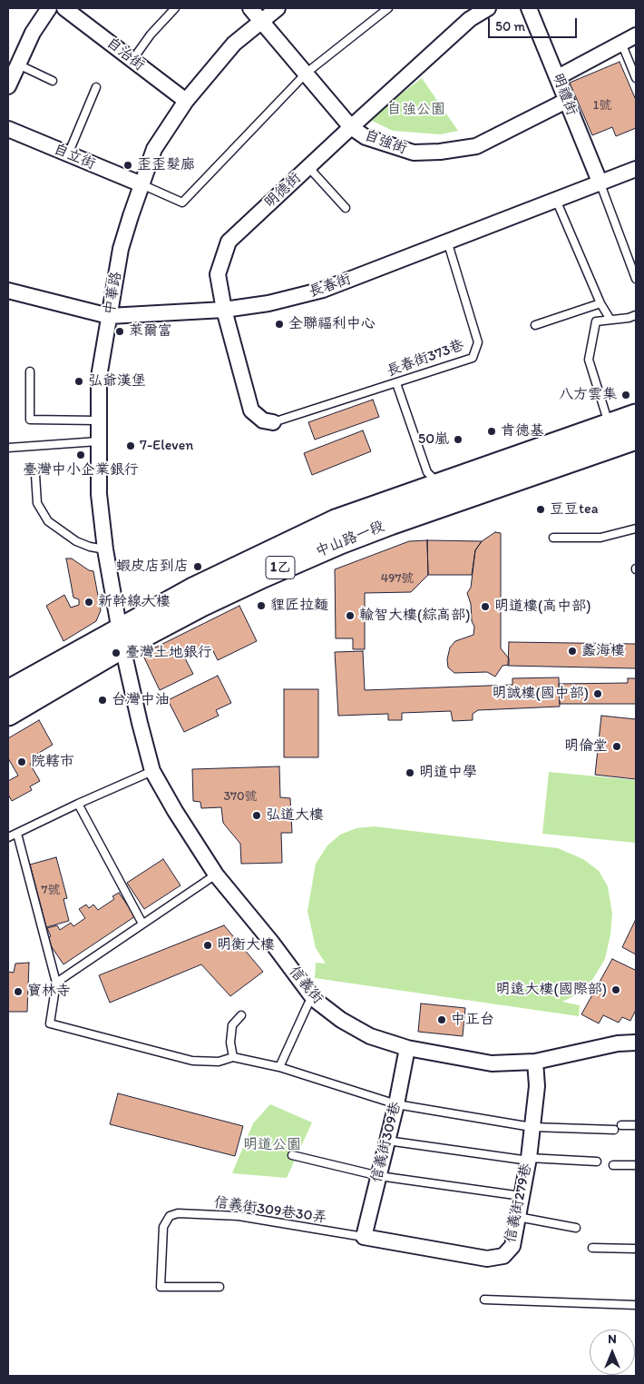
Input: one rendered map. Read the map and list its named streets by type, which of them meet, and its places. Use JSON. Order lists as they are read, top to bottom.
{
  "streets": {
    "main road": ["中山路一段", "1乙"],
    "street": [
      "自治街",
      "明禮街",
      "自強街",
      "自立街",
      "明德街",
      "長春街",
      "中華路",
      "信義街",
      "信義街309巷",
      "信義街279巷"
    ],
    "lane": ["長春街373巷", "信義街309巷30弄"]
  },
  "crossings": [
    ["自治街", "中華路"],
    ["明禮街", "自強街"],
    ["明禮街", "長春街"],
    ["自強街", "明德街"],
    ["自強街", "中華路"],
    ["自立街", "中華路"],
    ["明德街", "長春街"],
    ["明德街", "長春街373巷"],
    ["長春街", "中華路"],
    ["長春街", "長春街373巷"],
    ["中華路", "中山路一段"],
    ["中華路", "信義街"],
    ["中山路一段", "信義街"],
    ["信義街", "信義街309巷"],
    ["信義街", "信義街279巷"],
    ["信義街309巷", "信義街279巷"],
    ["信義街309巷", "信義街309巷30弄"],
    ["信義街279巷", "信義街309巷30弄"]
  ],
  "parks": ["自強公園", "明道公園"],
  "places": [
    "歪歪髮廊",
    "全聯福利中心",
    "萊爾富",
    "弘爺漢堡",
    "八方雲集",
    "肯德基",
    "50嵐",
    "7-Eleven",
    "臺灣中小企業銀行",
    "豆豆tea",
    "蝦皮店到店",
    "新幹線大樓",
    "貍匠拉麵",
    "明道樓(高中部)",
    "輸智大樓(綜高部)",
    "蠡海樓",
    "臺灣土地銀行",
    "明誠樓(國中部)",
    "台灣中油",
    "明倫堂",
    "院轄市",
    "明道中學",
    "弘道大樓",
    "明衡大樓",
    "明遠大樓(國際部)",
    "寶林寺",
    "中正台"
  ],
  "house_numbers": [
    "1號",
    "497號",
    "370號",
    "7號"
  ],
  "scale_bar": "50 m",
  "north": "top"
}
